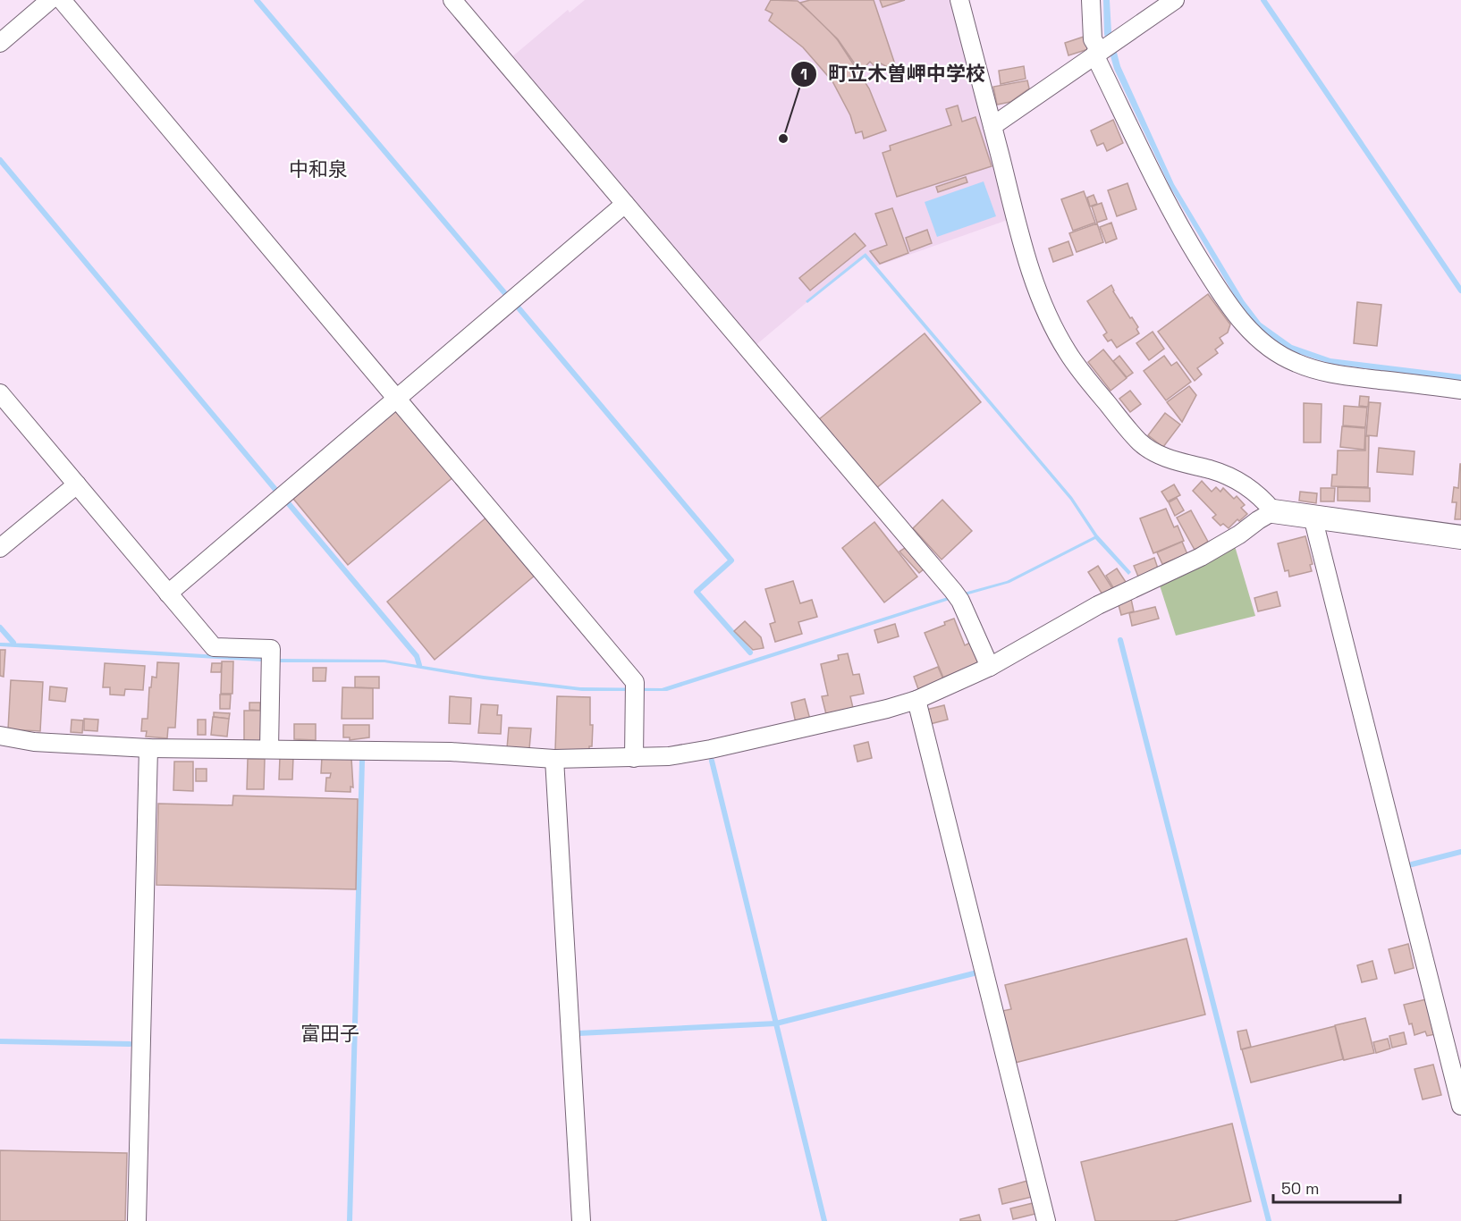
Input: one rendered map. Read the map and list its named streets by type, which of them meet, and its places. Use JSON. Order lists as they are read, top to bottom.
{
  "districts": ["中和泉", "富田子"],
  "places": ["町立木曽岬中学校"],
  "scale_bar": "50 m"
}
